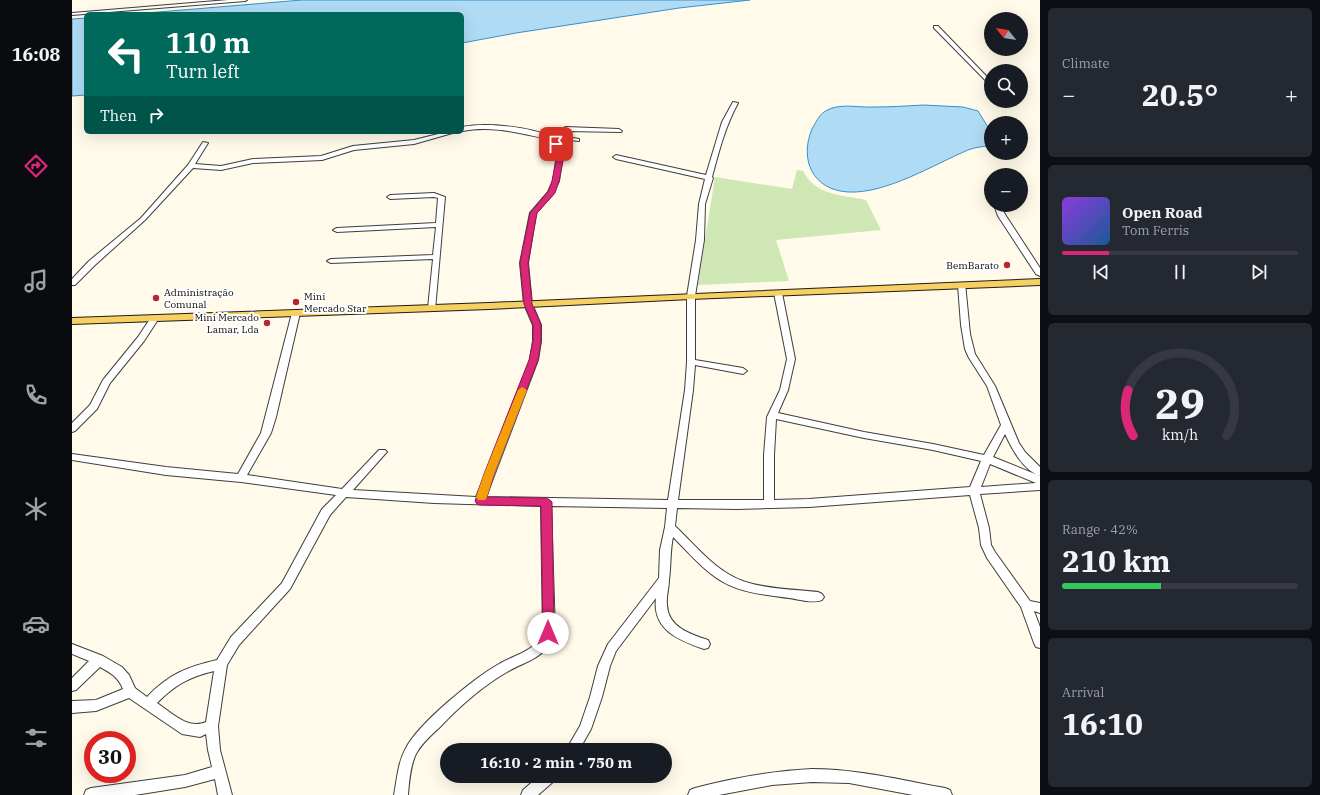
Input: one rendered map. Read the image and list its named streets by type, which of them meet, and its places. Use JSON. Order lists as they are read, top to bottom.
{
  "places": [
    "BemBarato",
    "Administração Comunal",
    "Mini Mercado Star",
    "Mini Mercado Lamar, Lda"
  ],
  "north": "top left",
  "page": {
    "tabs": "16:08",
    "tile": [
      "Climate",
      ["Range · 42%", "210 km"],
      ["Arrival", "16:10"]
    ],
    "map_buttons": ["+", "−"],
    "turn": ["110 m", "Turn left"],
    "heat": ["−", "20.5°", "+"],
    "then": "Then",
    "song": ["Open Road", "Tom Ferris"],
    "limit": "30",
    "trip": "16:10 · 2 min · 750 m",
    "gauge": ["29", "km/h"]
  }
}
